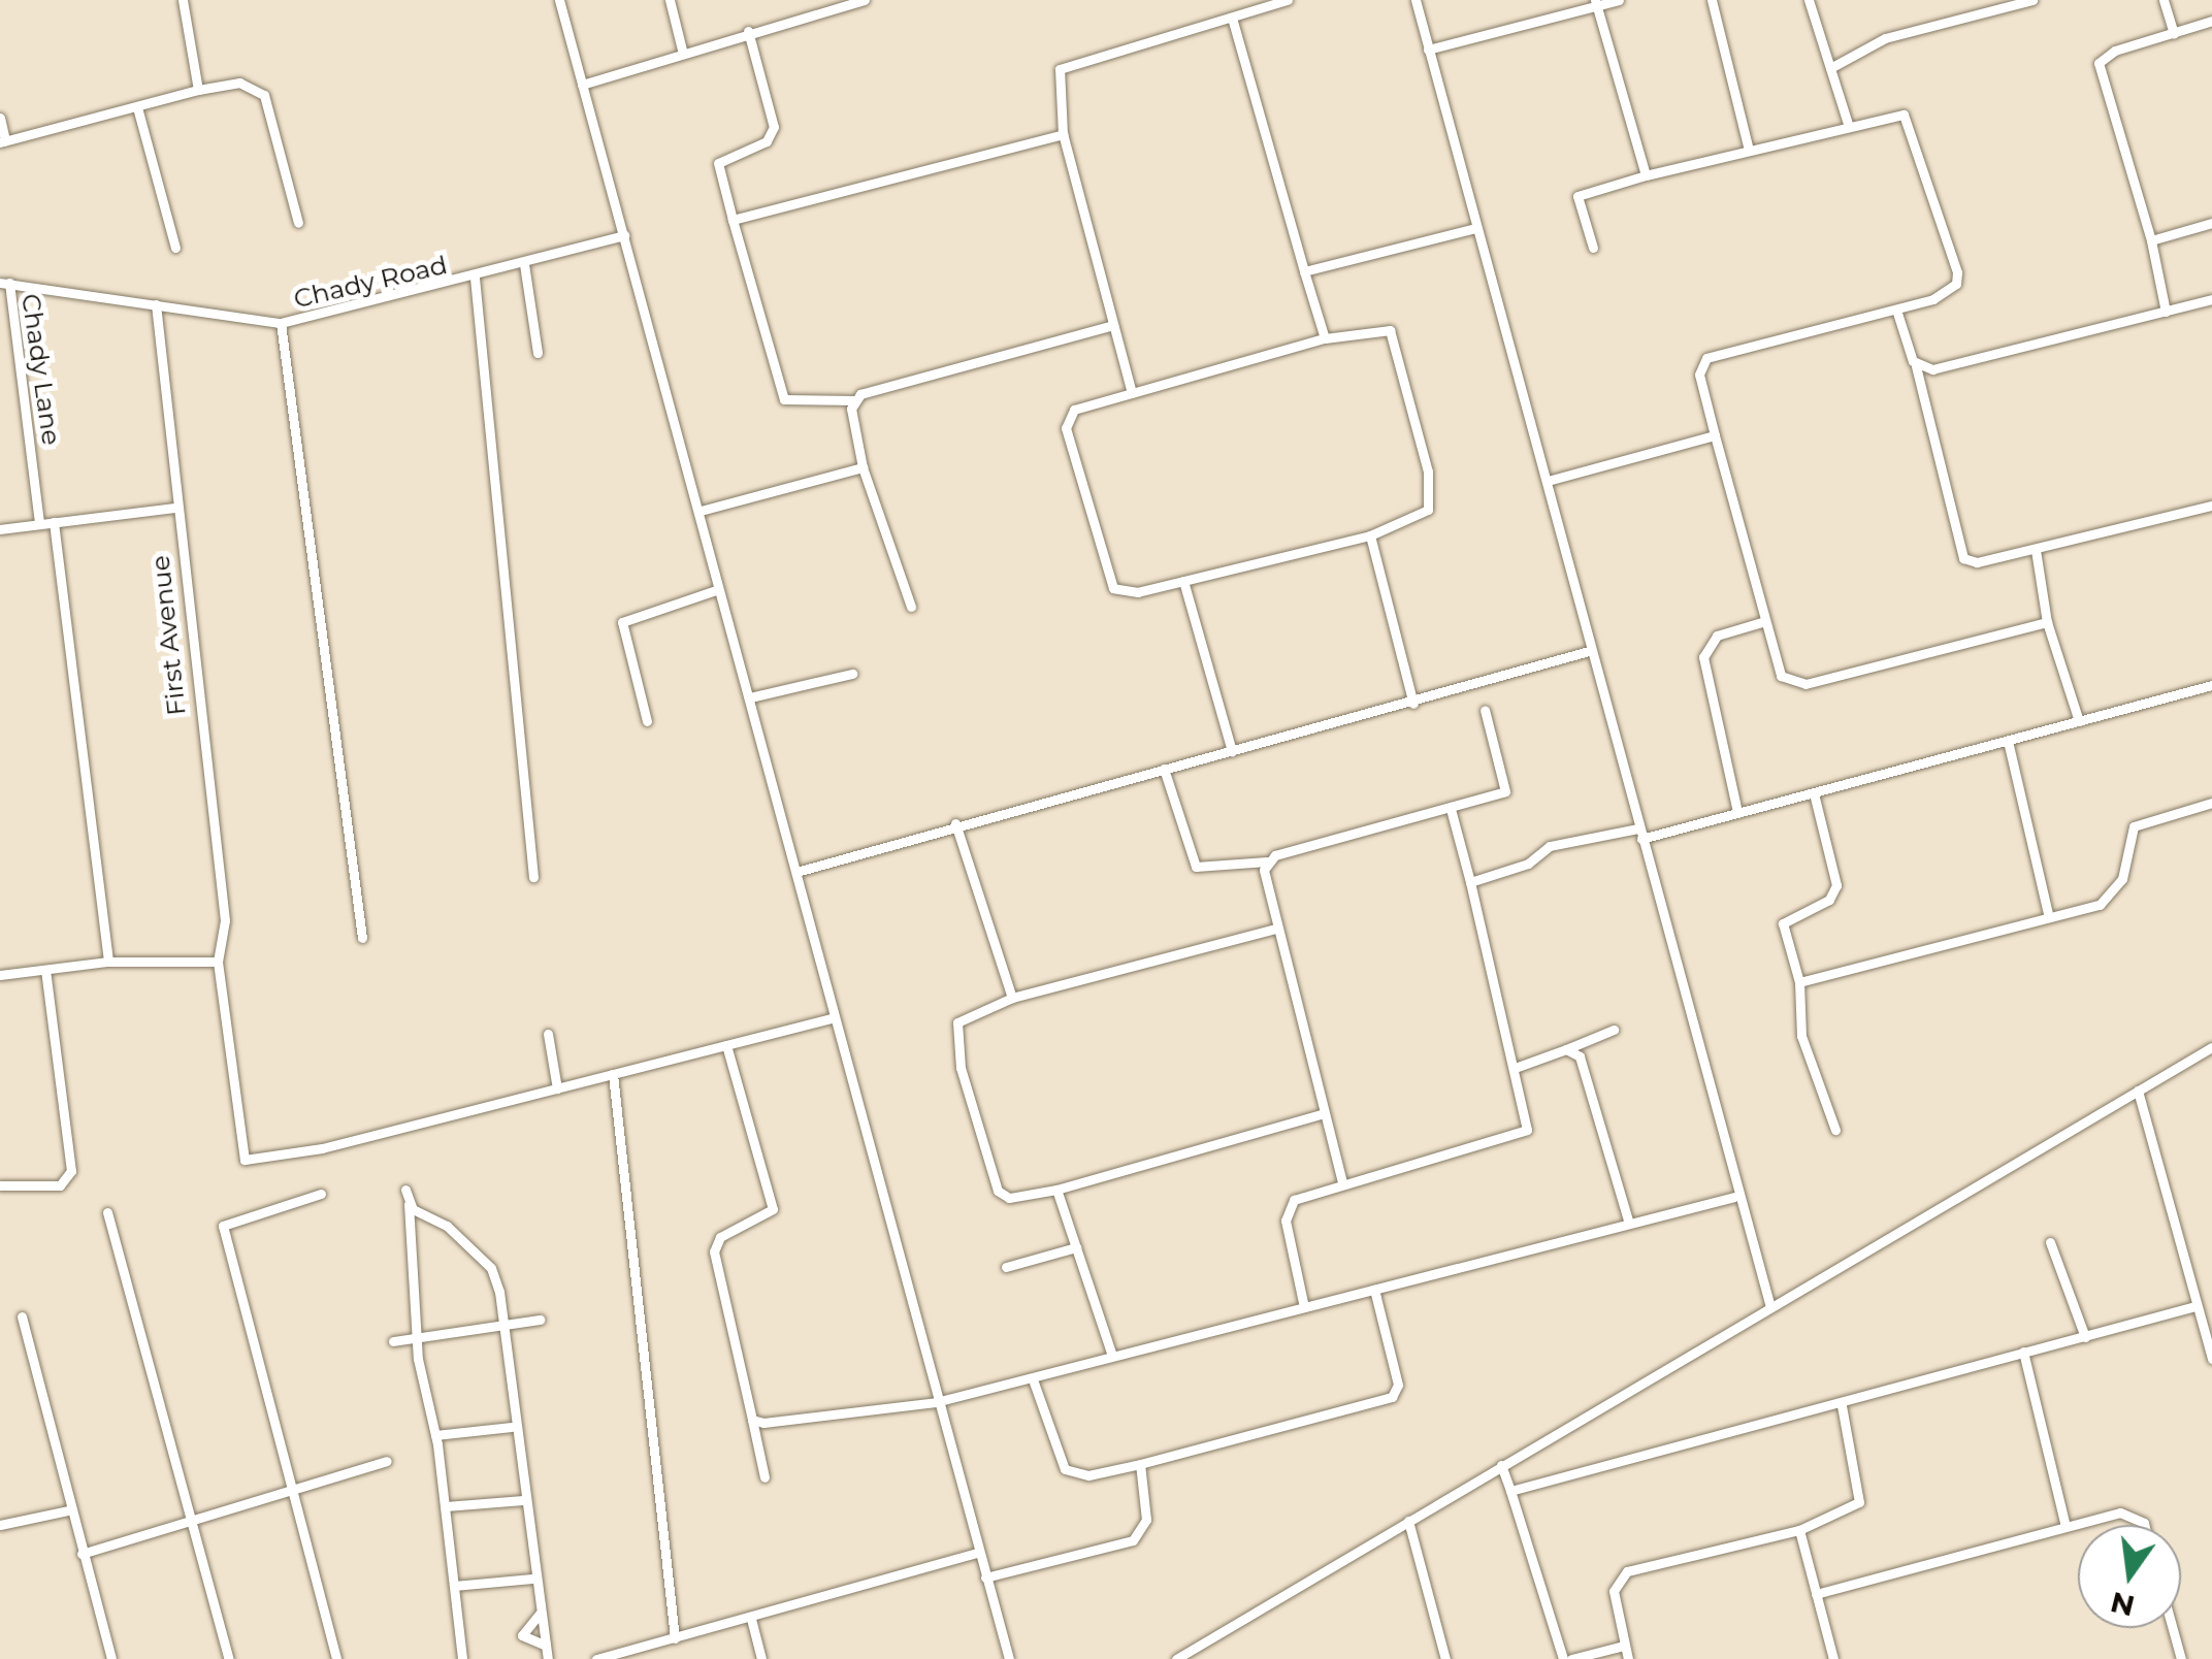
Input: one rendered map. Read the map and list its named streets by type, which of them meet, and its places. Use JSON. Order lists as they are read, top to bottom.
{
  "streets": {
    "street": ["Chady Road", "Chady Lane", "First Avenue"]
  },
  "crossings": [
    ["Chady Road", "Chady Lane"],
    ["Chady Road", "First Avenue"]
  ],
  "north": "bottom"
}
